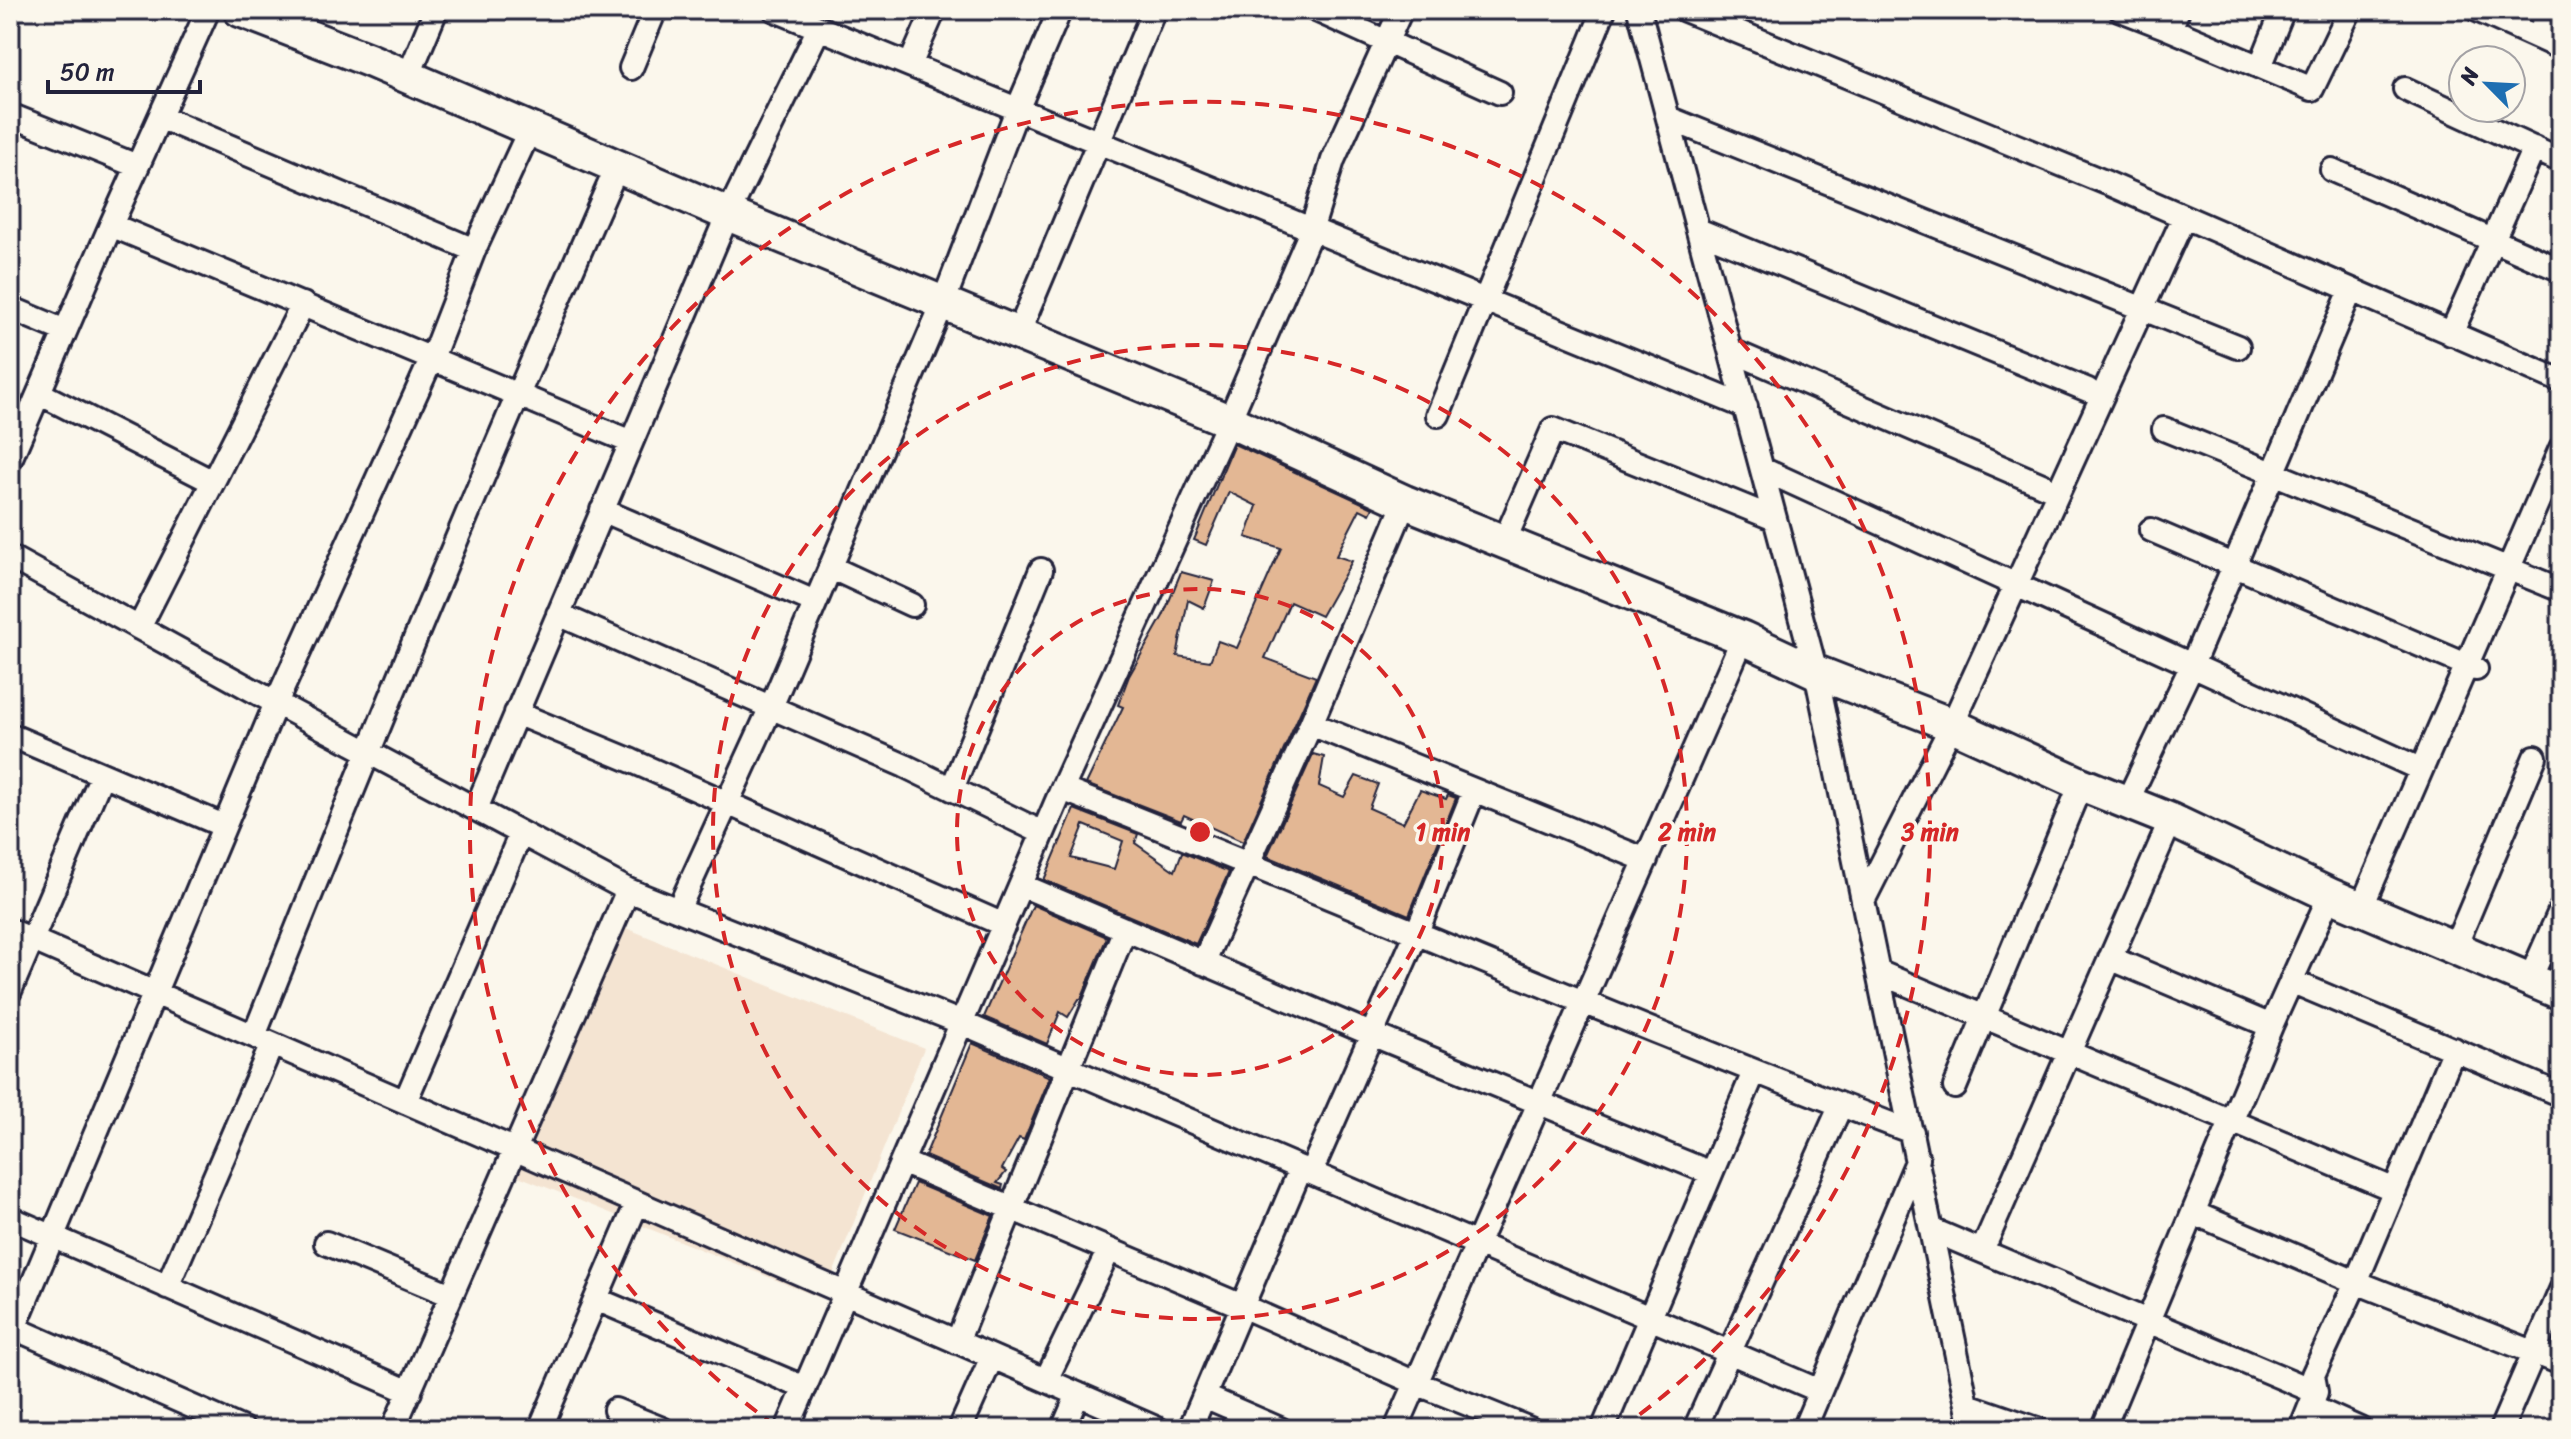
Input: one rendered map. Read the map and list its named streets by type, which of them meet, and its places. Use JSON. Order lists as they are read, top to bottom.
{
  "scale_bar": "50 m",
  "north": "top left",
  "rings": ["1 min", "2 min", "3 min"]
}
